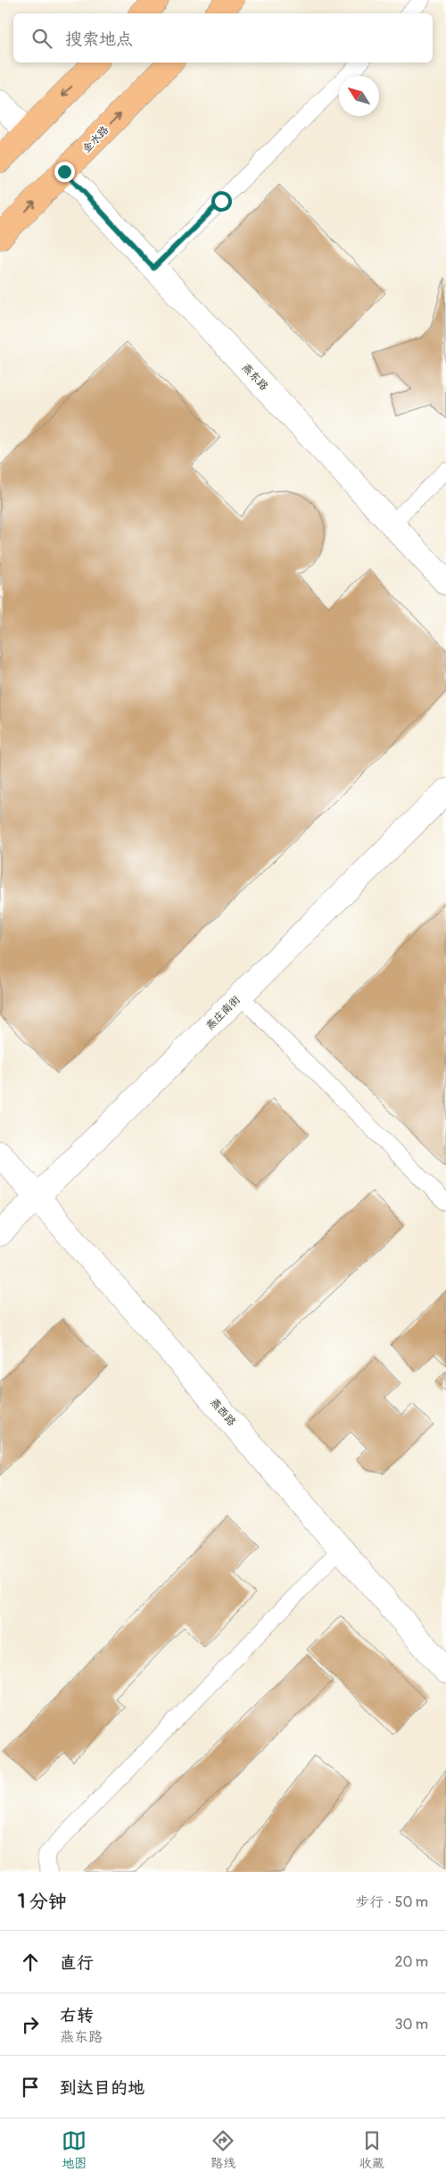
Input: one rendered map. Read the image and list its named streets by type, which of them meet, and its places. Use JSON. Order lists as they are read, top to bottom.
{
  "streets": {
    "main road": ["金水路"],
    "street": ["燕东路", "燕庄南街", "燕西路"]
  },
  "crossings": [
    ["金水路", "燕东路"],
    ["燕庄南街", "燕西路"]
  ],
  "north": "top left",
  "page": {
    "search": "搜索地点",
    "heading": ["1 分钟", "步行 · 50 m"],
    "list": [
      ["直行", "20 m"],
      ["右转", "燕东路", "30 m"],
      "到达目的地"
    ],
    "nav": ["地图", "路线", "收藏"]
  }
}
